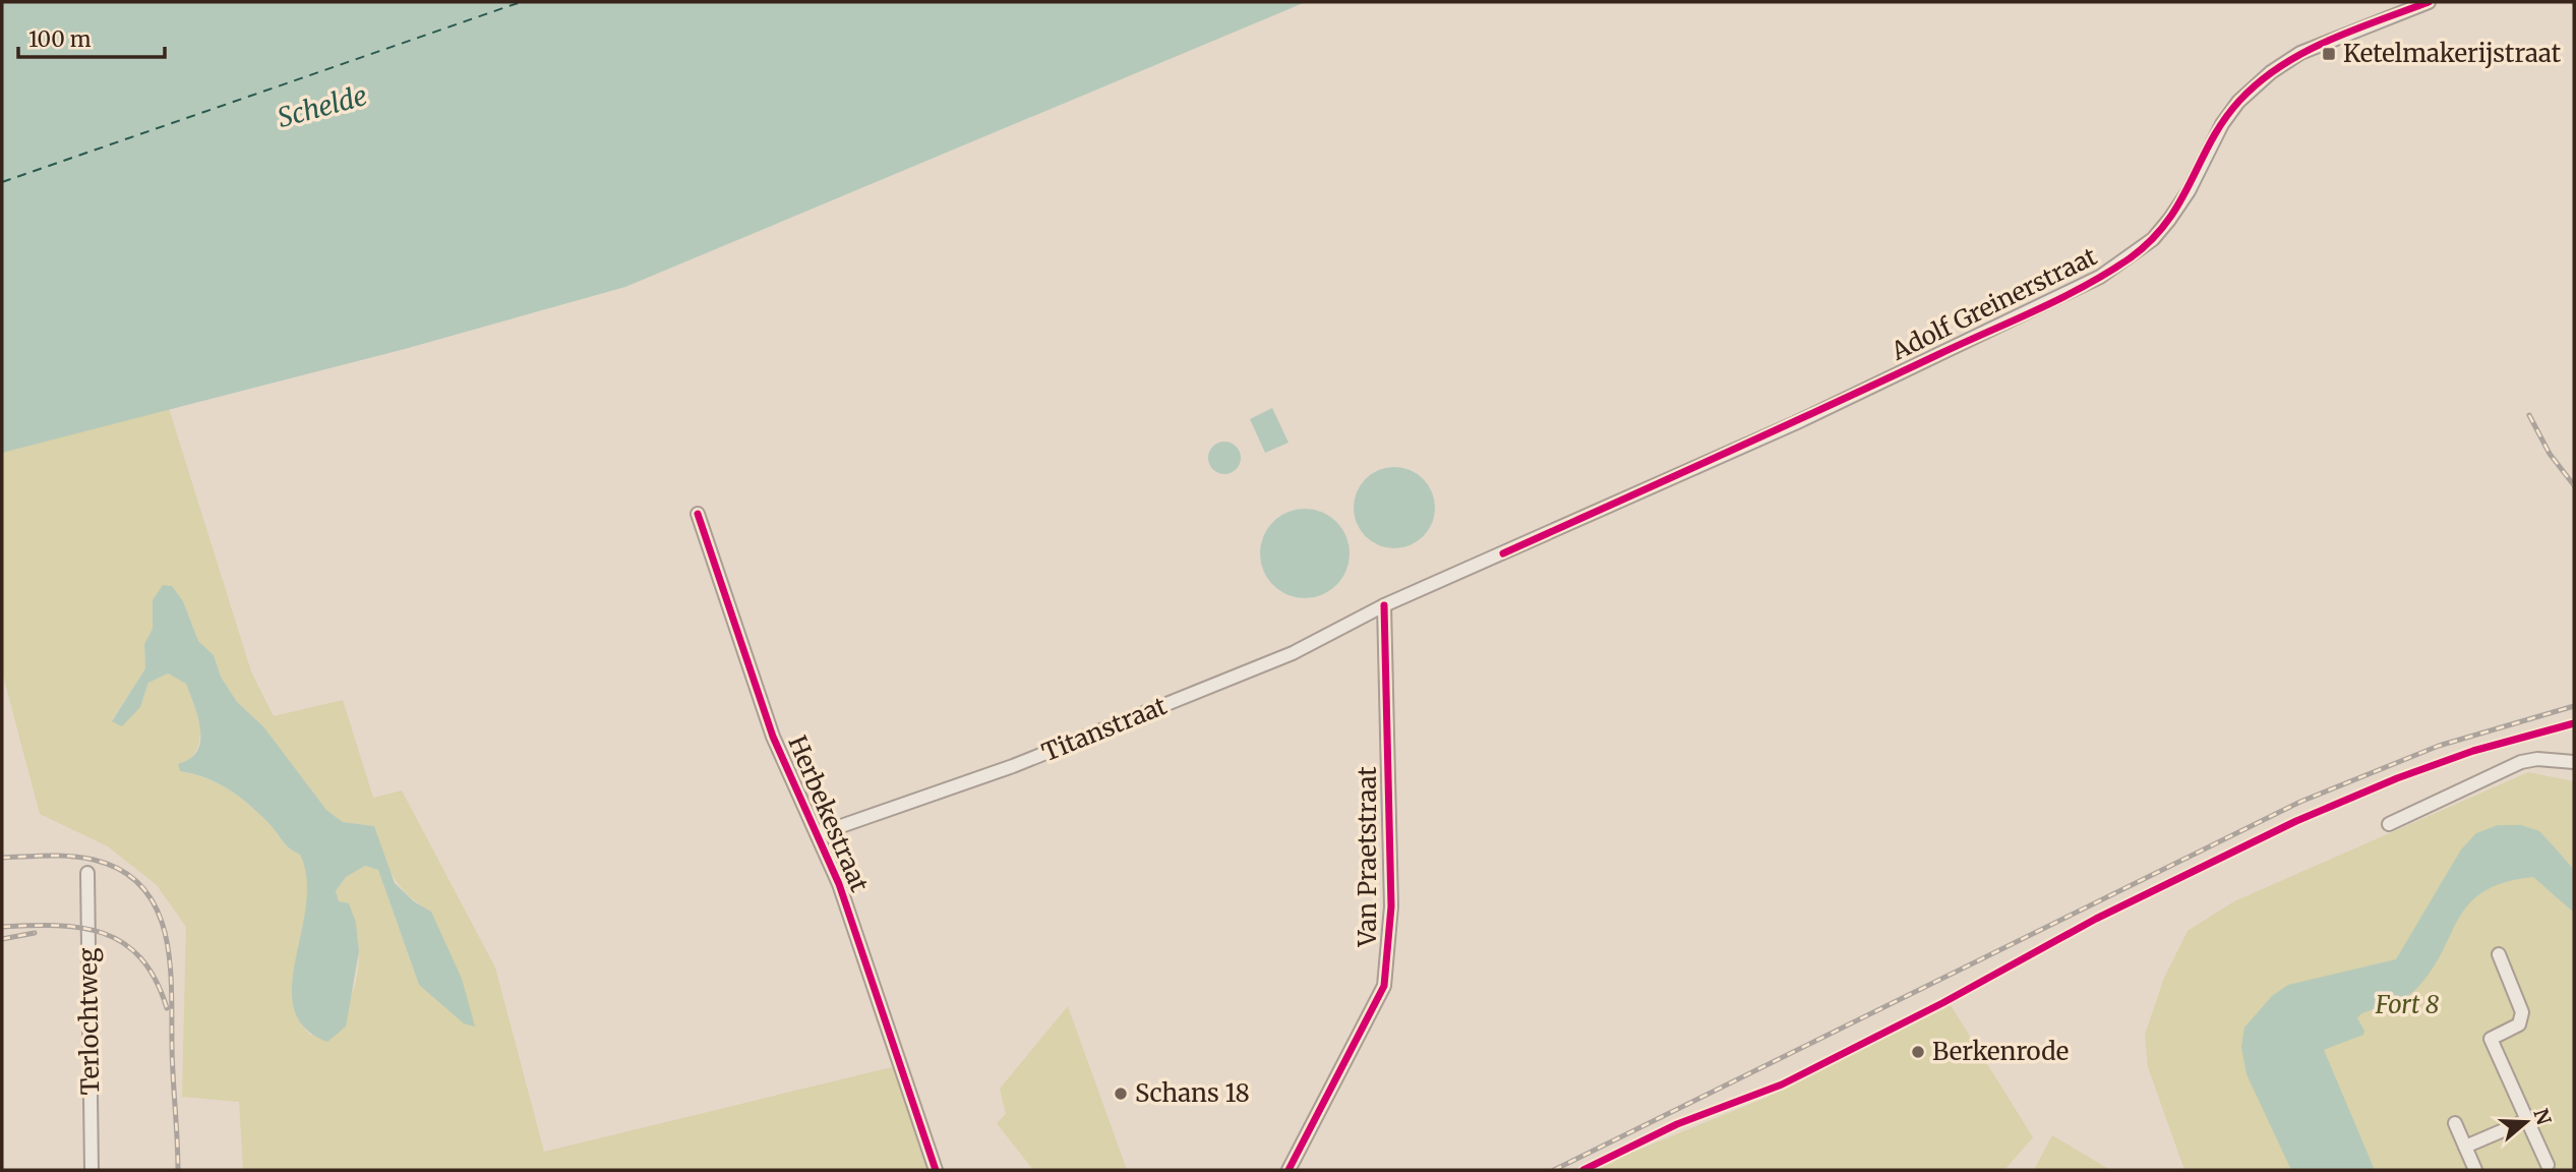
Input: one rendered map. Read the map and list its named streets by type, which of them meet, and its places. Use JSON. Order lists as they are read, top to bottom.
{
  "streets": {
    "street": [
      "Adolf Greinerstraat",
      "Titanstraat",
      "Herbekestraat",
      "Van Praetstraat",
      "Terlochtweg"
    ]
  },
  "crossings": [
    ["Adolf Greinerstraat", "Titanstraat"],
    ["Adolf Greinerstraat", "Van Praetstraat"],
    ["Titanstraat", "Herbekestraat"],
    ["Titanstraat", "Van Praetstraat"]
  ],
  "water": ["Schelde"],
  "parks": ["Fort 8"],
  "places": {
    "transit": ["Ketelmakerijstraat"],
    "other": ["Berkenrode", "Schans 18"]
  },
  "scale_bar": "100 m",
  "north": "right"
}
